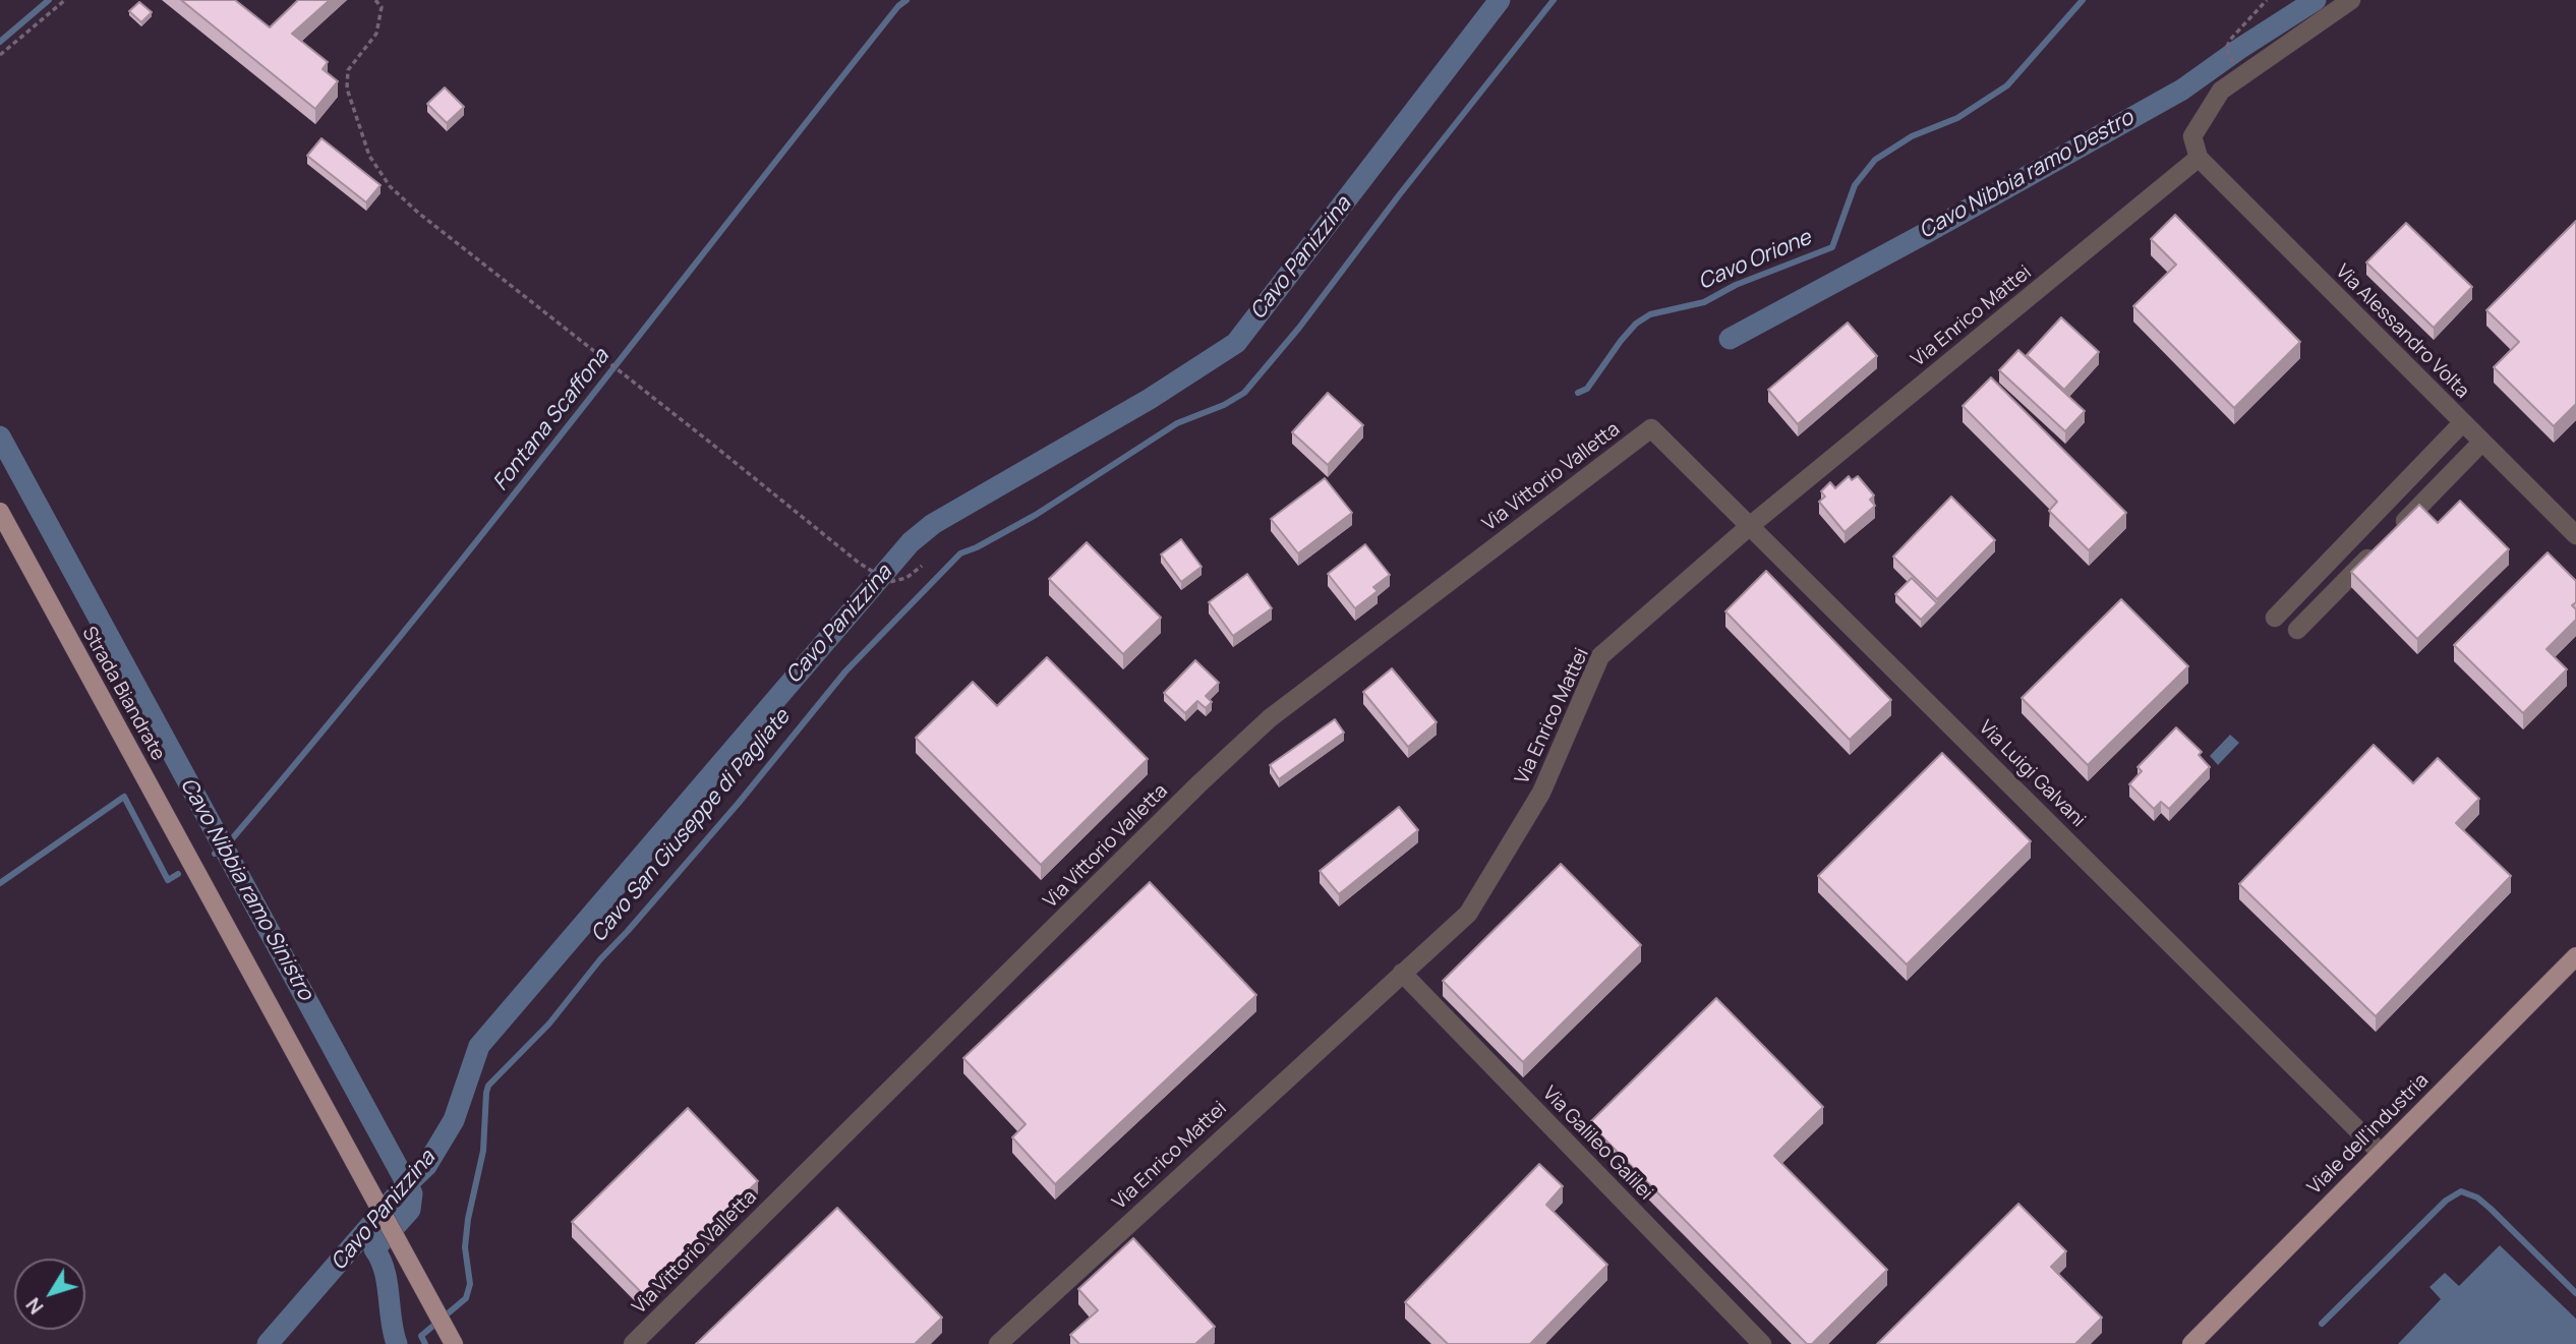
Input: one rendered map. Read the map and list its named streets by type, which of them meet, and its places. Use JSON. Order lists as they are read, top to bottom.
{
  "streets": {
    "main road": ["Strada Biandrate", "Viale dell'industria"],
    "street": [
      "Via Enrico Mattei",
      "Via Alessandro Volta",
      "Via Vittorio Valletta",
      "Via Luigi Galvani",
      "Via Galileo Galilei"
    ]
  },
  "crossings": [
    ["Via Enrico Mattei", "Via Alessandro Volta"],
    ["Via Enrico Mattei", "Via Luigi Galvani"],
    ["Via Enrico Mattei", "Via Galileo Galilei"],
    ["Via Vittorio Valletta", "Via Luigi Galvani"],
    ["Via Luigi Galvani", "Viale dell'industria"]
  ],
  "water": [
    "Cavo Nibbia ramo Destro",
    "Cavo Panizzina",
    "Cavo Orione",
    "Fontana Scaffona",
    "Cavo San Giuseppe di Pagliate",
    "Cavo Nibbia ramo Sinistro"
  ],
  "north": "bottom left"
}
